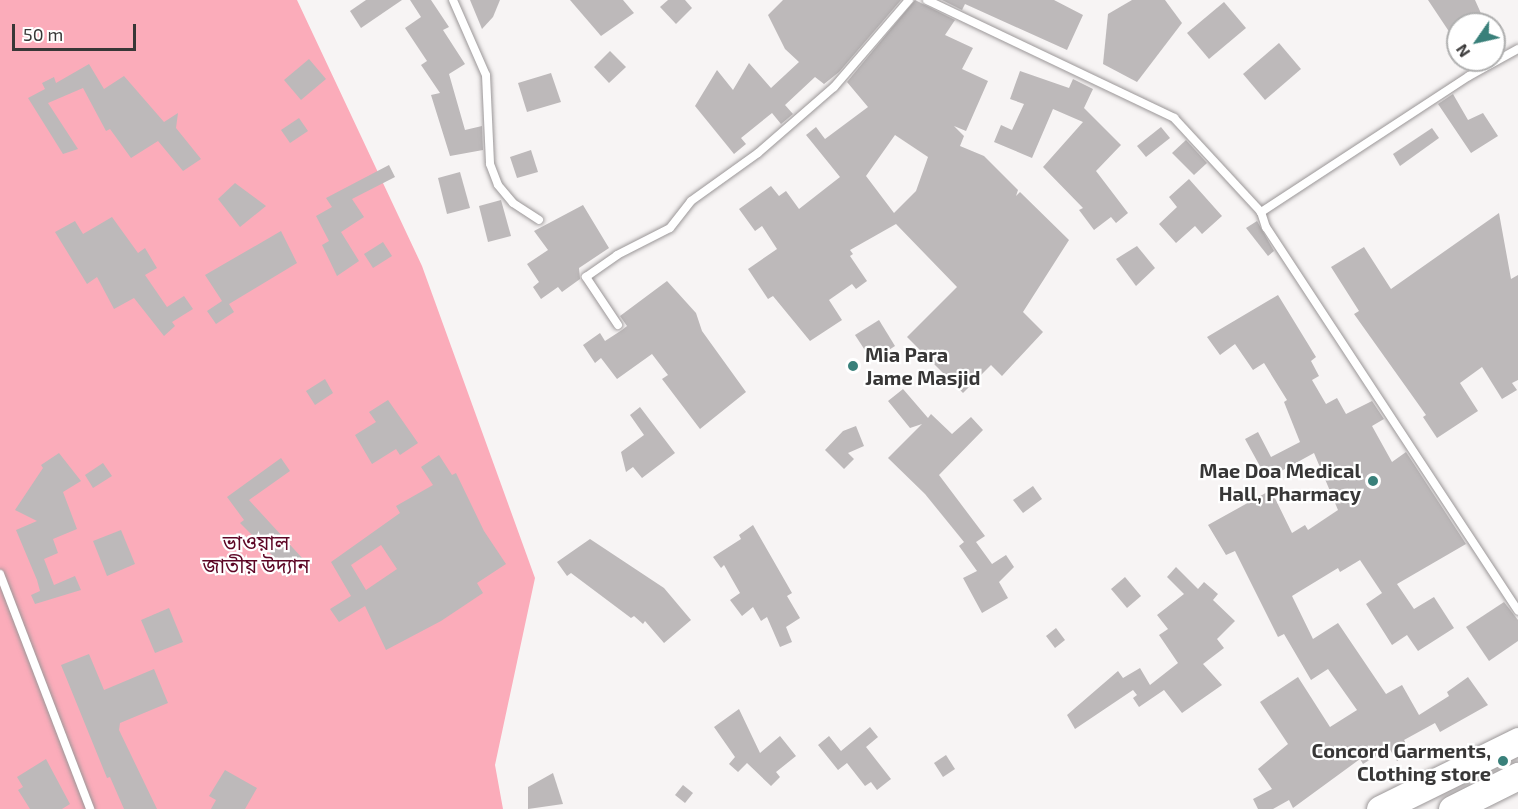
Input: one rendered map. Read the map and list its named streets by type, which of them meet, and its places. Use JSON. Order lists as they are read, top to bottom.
{
  "parks": ["ভাওয়াল জাতীয় উদ্যান"],
  "places": ["Mia Para Jame Masjid", "Mae Doa Medical Hall, Pharmacy", "Concord Garments, Clothing store"],
  "scale_bar": "50 m",
  "north": "bottom left"
}
